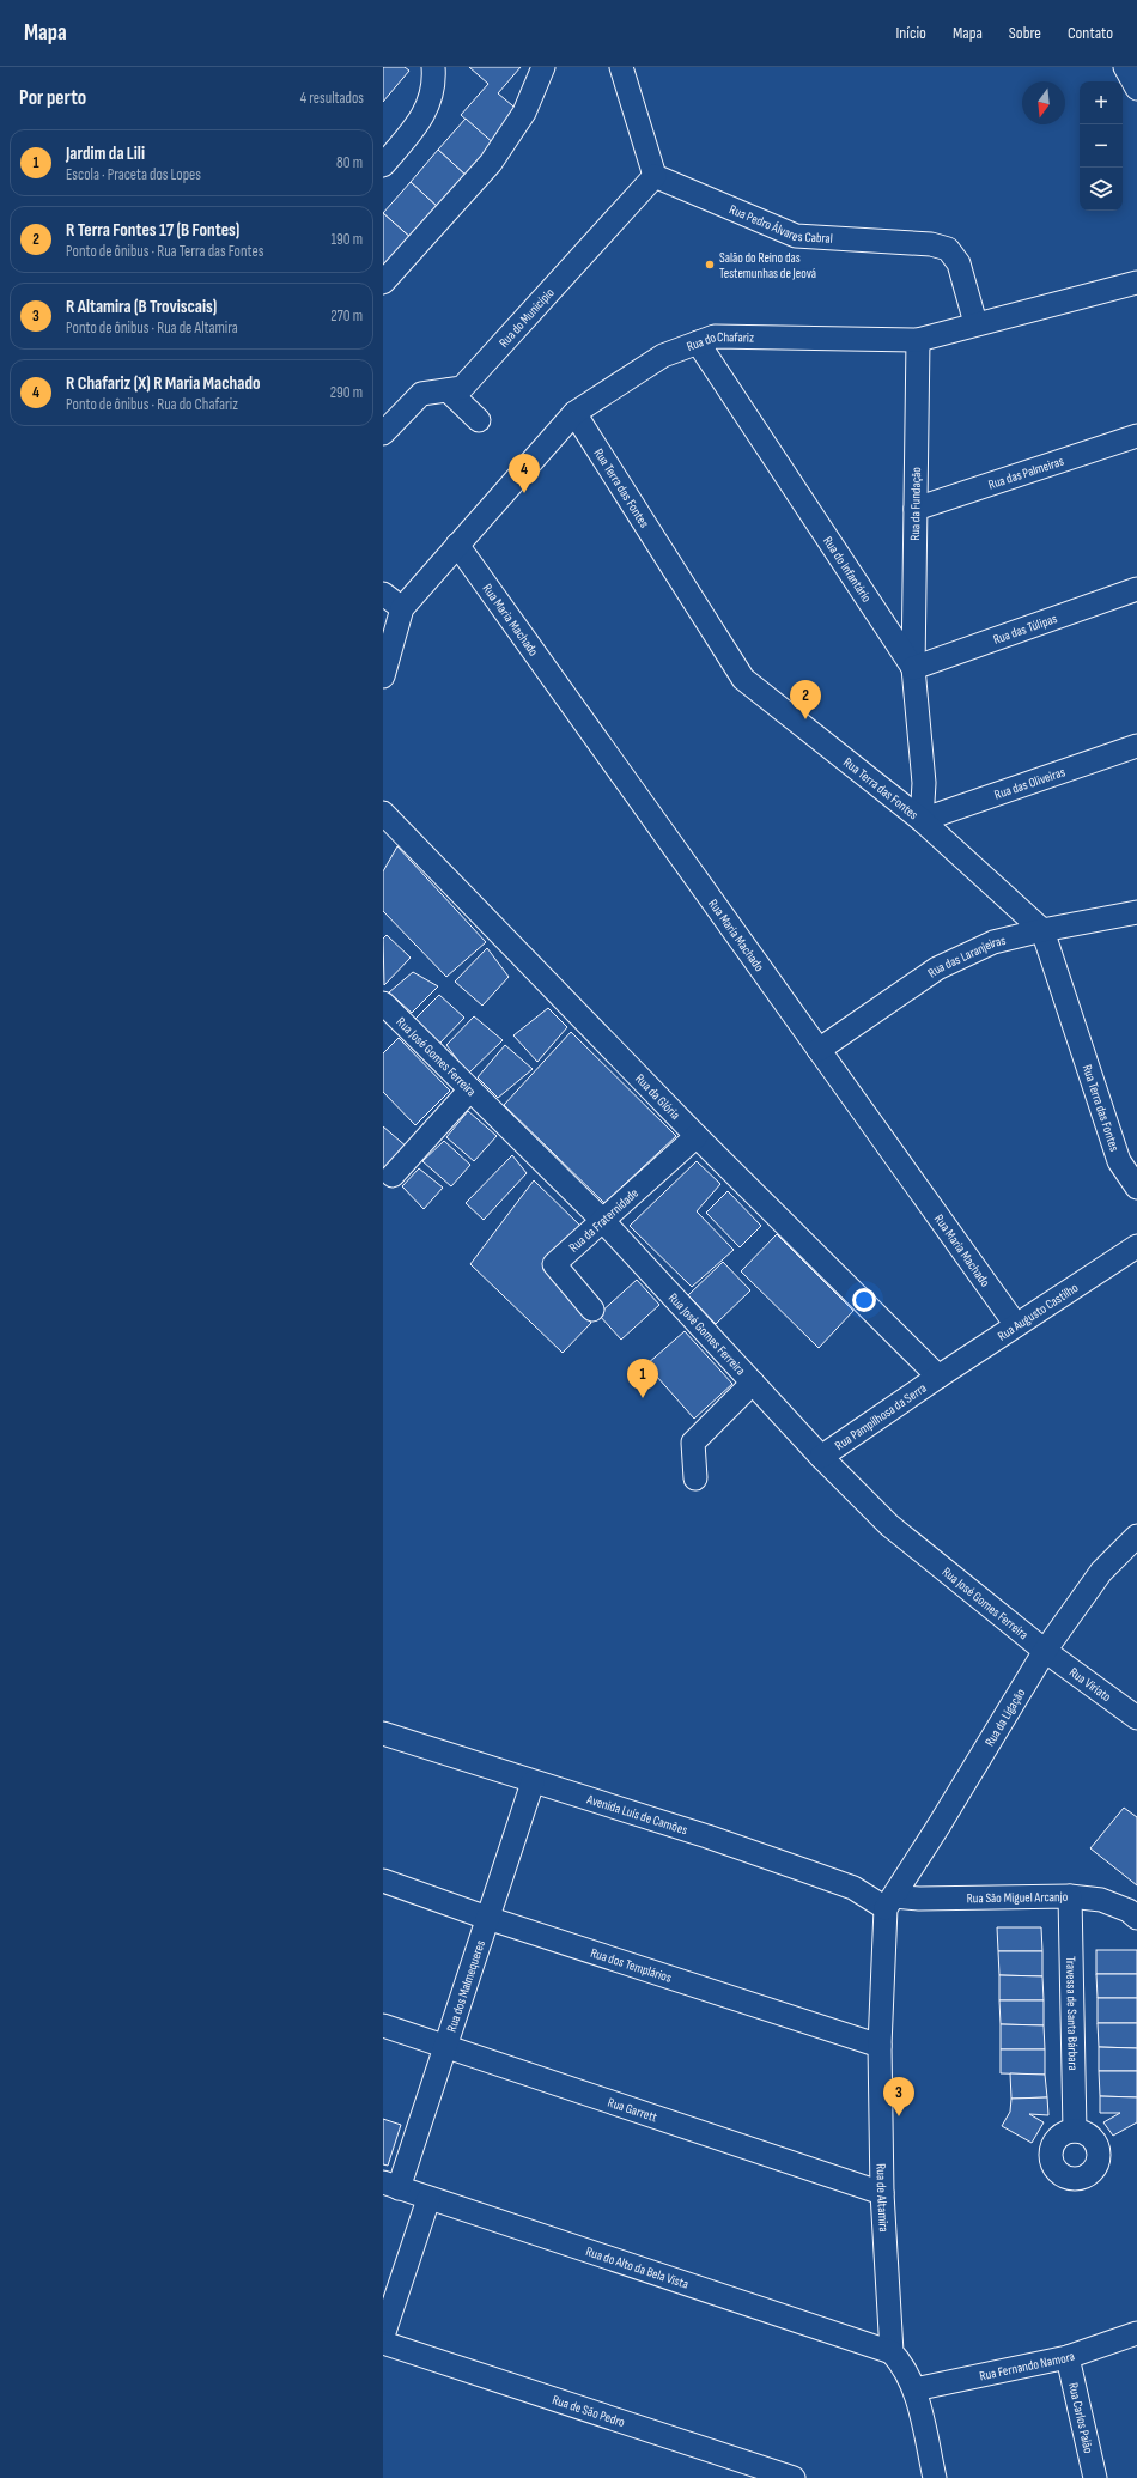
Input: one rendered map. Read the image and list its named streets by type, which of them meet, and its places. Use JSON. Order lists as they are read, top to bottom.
{
  "streets": {
    "street": [
      "Rua Pedro Álvares Cabral",
      "Rua do Município",
      "Rua do Chafariz",
      "Rua das Palmeiras",
      "Rua Terra das Fontes",
      "Rua da Fundação",
      "Rua do Infantário",
      "Rua Maria Machado",
      "Rua das Túlipas",
      "Rua das Oliveiras",
      "Rua das Laranjeiras",
      "Rua José Gomes Ferreira",
      "Rua da Glória",
      "Rua da Fraternidade",
      "Rua Augusto Castilho",
      "Rua Pampilhosa da Serra",
      "Rua Viriato",
      "Rua da Ligação",
      "Avenida Luís de Camões",
      "Rua São Miguel Arcanjo",
      "Rua dos Templários",
      "Rua dos Malmequeres",
      "Travessa de Santa Bárbara",
      "Rua Garrett",
      "Rua de Altamira",
      "Rua do Alto da Bela Vista",
      "Rua Fernando Namora",
      "Rua de São Pedro",
      "Rua Carlos Paião"
    ]
  },
  "crossings": [
    ["Rua Pedro Álvares Cabral", "Rua do Município"],
    ["Rua Pedro Álvares Cabral", "Rua do Chafariz"],
    ["Rua do Chafariz", "Rua Terra das Fontes"],
    ["Rua do Chafariz", "Rua da Fundação"],
    ["Rua do Chafariz", "Rua do Infantário"],
    ["Rua do Chafariz", "Rua Maria Machado"],
    ["Rua das Palmeiras", "Rua da Fundação"],
    ["Rua Terra das Fontes", "Rua do Infantário"],
    ["Rua Terra das Fontes", "Rua das Oliveiras"],
    ["Rua Terra das Fontes", "Rua das Laranjeiras"],
    ["Rua da Fundação", "Rua do Infantário"],
    ["Rua da Fundação", "Rua das Túlipas"],
    ["Rua do Infantário", "Rua das Túlipas"],
    ["Rua do Infantário", "Rua das Oliveiras"],
    ["Rua Maria Machado", "Rua das Laranjeiras"],
    ["Rua Maria Machado", "Rua Augusto Castilho"],
    ["Rua José Gomes Ferreira", "Rua da Fraternidade"],
    ["Rua José Gomes Ferreira", "Rua Pampilhosa da Serra"],
    ["Rua José Gomes Ferreira", "Rua Viriato"],
    ["Rua José Gomes Ferreira", "Rua da Ligação"],
    ["Rua da Glória", "Rua da Fraternidade"],
    ["Rua da Glória", "Rua Augusto Castilho"],
    ["Rua da Glória", "Rua Pampilhosa da Serra"],
    ["Rua Augusto Castilho", "Rua Pampilhosa da Serra"],
    ["Rua Viriato", "Rua da Ligação"],
    ["Rua da Ligação", "Avenida Luís de Camões"],
    ["Rua da Ligação", "Rua São Miguel Arcanjo"],
    ["Rua da Ligação", "Rua de Altamira"],
    ["Avenida Luís de Camões", "Rua São Miguel Arcanjo"],
    ["Avenida Luís de Camões", "Rua dos Malmequeres"],
    ["Avenida Luís de Camões", "Rua de Altamira"],
    ["Rua São Miguel Arcanjo", "Travessa de Santa Bárbara"],
    ["Rua São Miguel Arcanjo", "Rua de Altamira"],
    ["Rua dos Templários", "Rua dos Malmequeres"],
    ["Rua dos Templários", "Rua de Altamira"],
    ["Rua dos Malmequeres", "Rua Garrett"],
    ["Rua dos Malmequeres", "Rua do Alto da Bela Vista"],
    ["Rua Garrett", "Rua de Altamira"],
    ["Rua de Altamira", "Rua do Alto da Bela Vista"],
    ["Rua Fernando Namora", "Rua Carlos Paião"]
  ],
  "places": ["Salão do Reino das Testemunhas de Jeová"],
  "north": "bottom",
  "page": {
    "header": "Mapa",
    "nav": [
      "Início",
      "Mapa",
      "Sobre",
      "Contato"
    ],
    "heading": ["Por perto", "4 resultados"],
    "map_buttons": ["+", "−"],
    "list": [
      {
        "mark": "1",
        "name": "Jardim da Lili",
        "note": "Escola · Praceta dos Lopes",
        "value": "80 m"
      },
      {
        "mark": "2",
        "name": "R Terra Fontes 17 (B Fontes)",
        "note": "Ponto de ônibus · Rua Terra das Fontes",
        "value": "190 m"
      },
      {
        "mark": "3",
        "name": "R Altamira (B Troviscais)",
        "note": "Ponto de ônibus · Rua de Altamira",
        "value": "270 m"
      },
      {
        "mark": "4",
        "name": "R Chafariz (X) R Maria Machado",
        "note": "Ponto de ônibus · Rua do Chafariz",
        "value": "290 m"
      }
    ],
    "pins": [
      "4",
      "2",
      "1",
      "3"
    ]
  }
}
